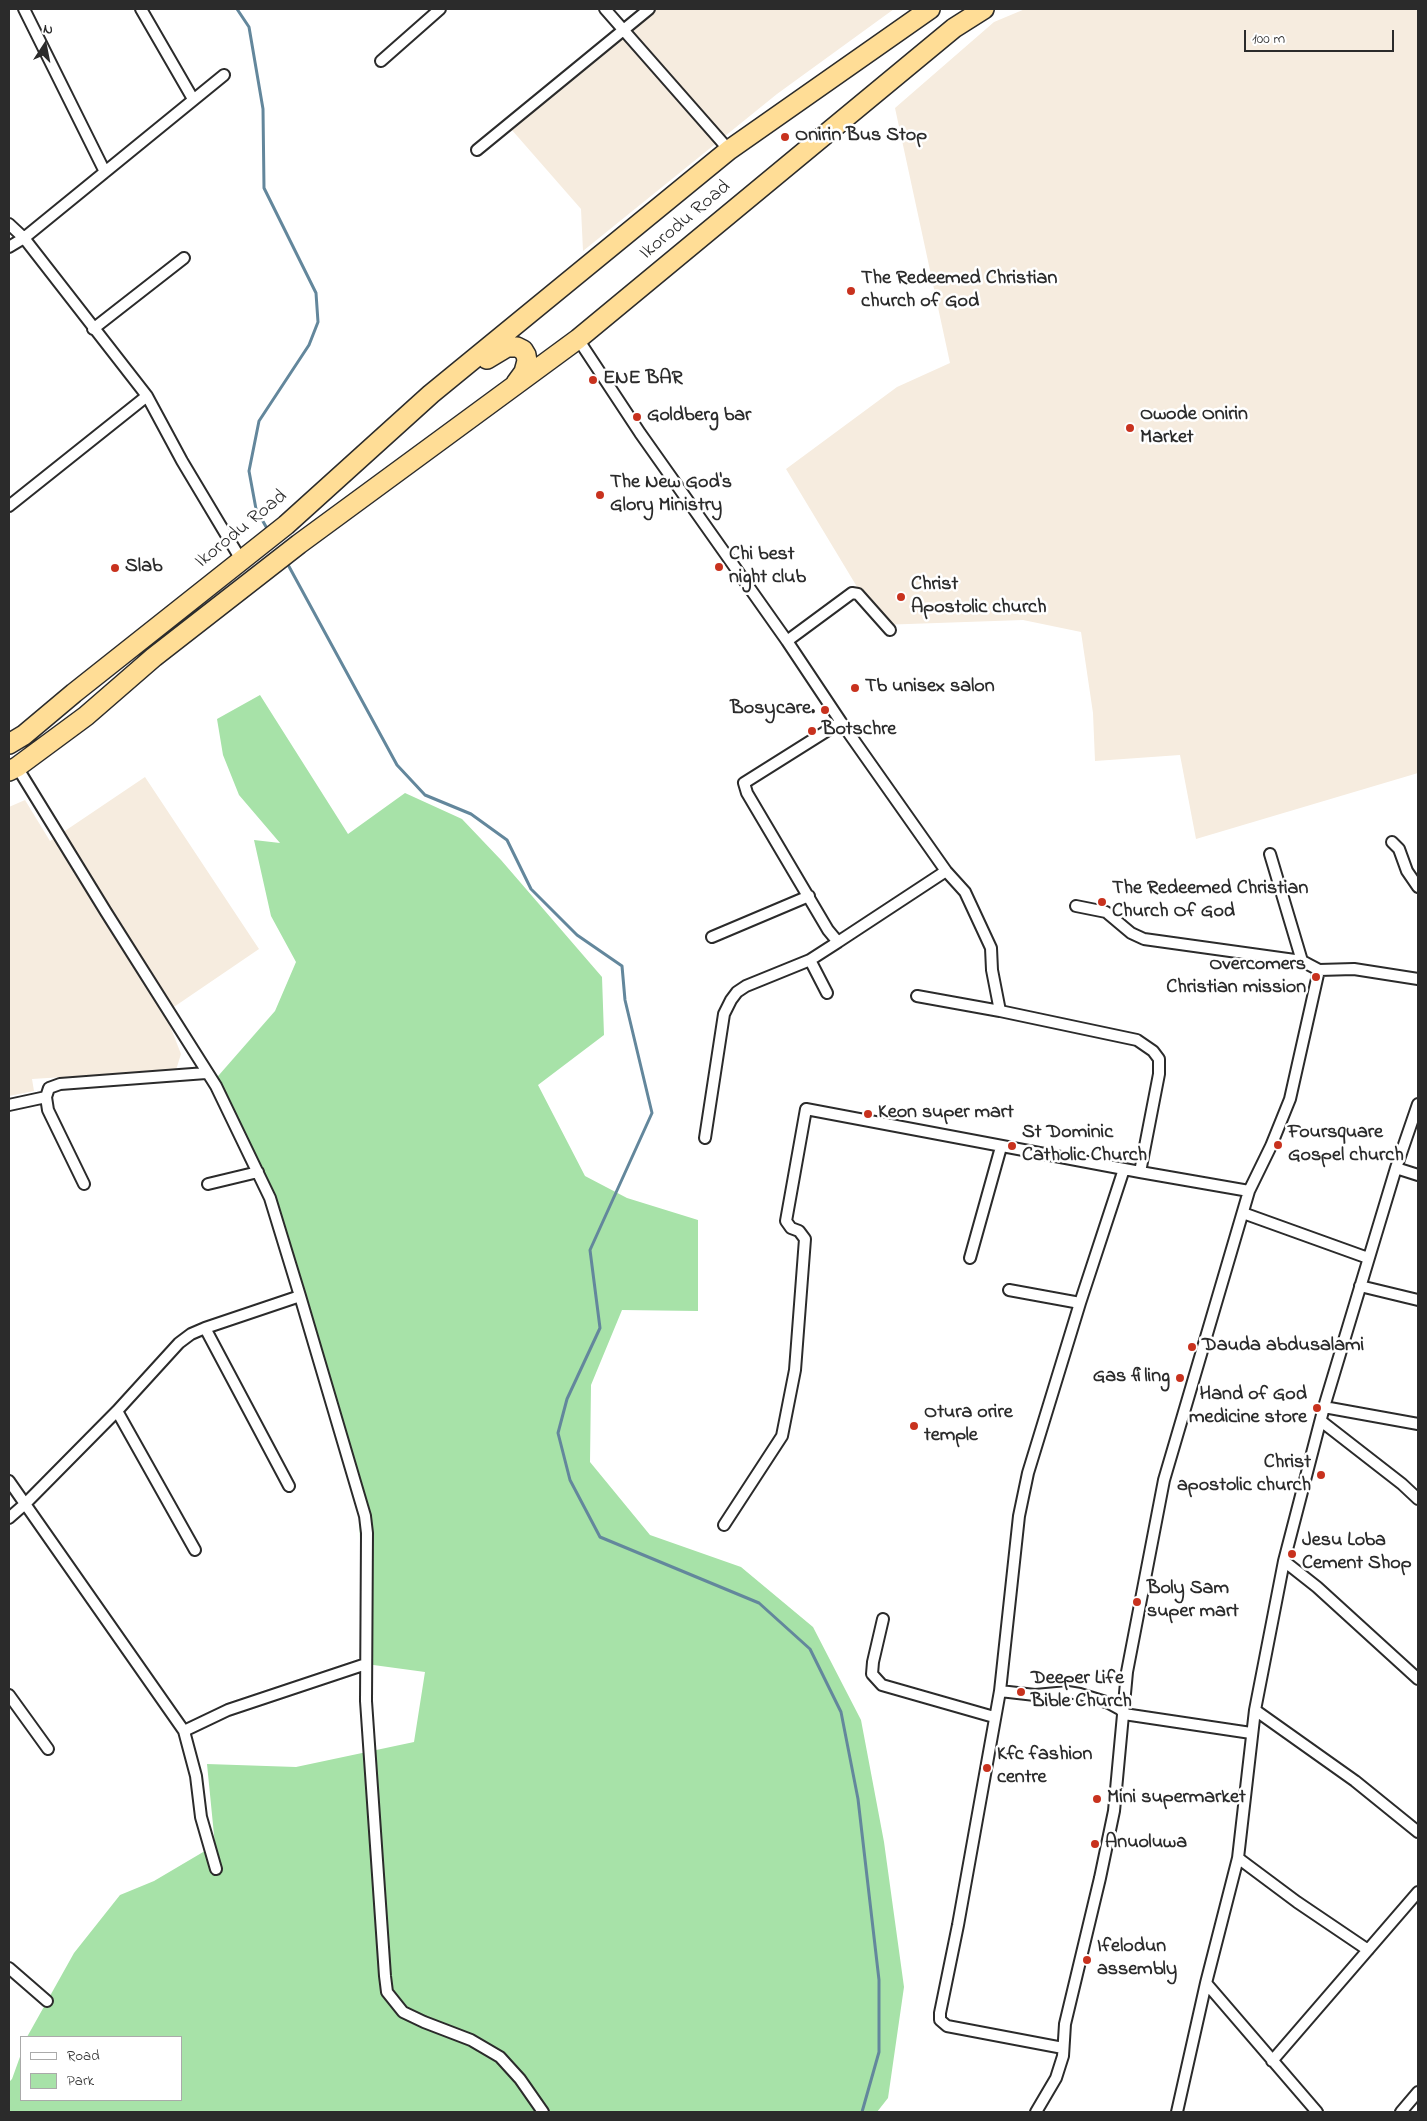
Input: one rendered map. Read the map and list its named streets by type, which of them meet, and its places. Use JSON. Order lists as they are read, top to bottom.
{
  "streets": {
    "highway": ["Ikorodu Road"]
  },
  "places": [
    "Onirin Bus Stop",
    "The Redeemed Christian church of God",
    "ENE BAR",
    "Goldberg bar",
    "Owode Onirin Market",
    "The New God's Glory Ministry",
    "Chi best night club",
    "Slab",
    "Christ Apostolic church",
    "Tb unisex salon",
    "Bosycare.",
    "Botschre",
    "The Redeemed Christian Church Of God",
    "Overcomers Christian mission",
    "Keon super mart",
    "Foursquare Gospel church",
    "St Dominic Catholic Church",
    "Dauda abdusalami",
    "Gas filing",
    "Hand of God medicine store",
    "Otura orire temple",
    "Christ apostolic church",
    "Jesu Loba Cement Shop",
    "Boly Sam super mart",
    "Deeper Life Bible Church",
    "Kfc fashion centre",
    "Mini supermarket",
    "Anuoluwa",
    "Ifelodun assembly"
  ],
  "legend": ["Road", "Park"],
  "scale_bar": "100 m",
  "north": "top"
}
